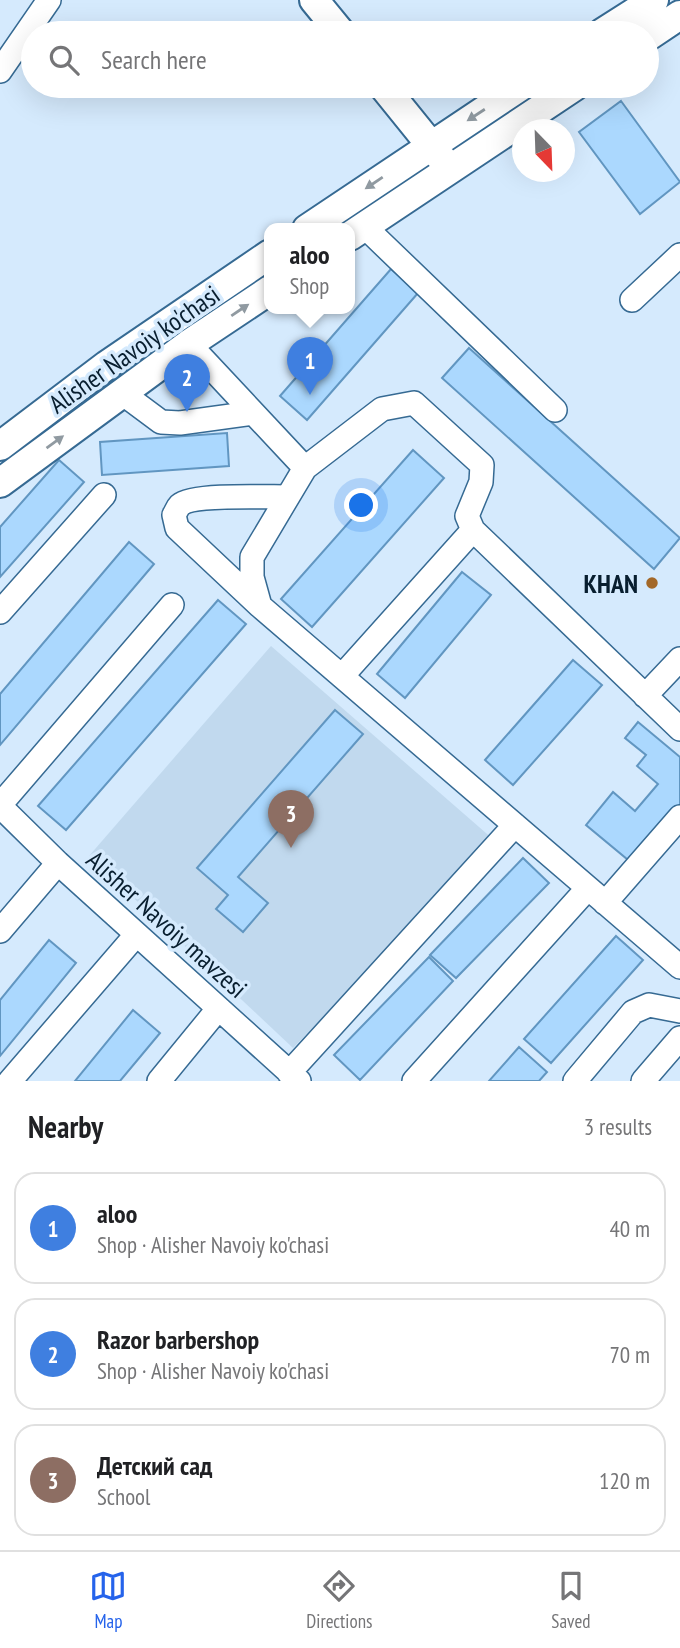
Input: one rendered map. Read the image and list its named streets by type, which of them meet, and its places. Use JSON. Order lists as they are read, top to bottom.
{
  "streets": {
    "main road": ["Alisher Navoiy ko'chasi"],
    "street": ["Alisher Navoiy mavzesi"]
  },
  "places": ["KHAN"],
  "north": "bottom right",
  "page": {
    "search": "Search here",
    "popup": ["aloo", "Shop"],
    "pins": ["1", "2", "3"],
    "heading": ["Nearby", "3 results"],
    "list": [
      {
        "mark": "1",
        "name": "aloo",
        "note": "Shop · Alisher Navoiy ko'chasi",
        "value": "40 m"
      },
      {
        "mark": "2",
        "name": "Razor barbershop",
        "note": "Shop · Alisher Navoiy ko'chasi",
        "value": "70 m"
      },
      {
        "mark": "3",
        "name": "Детский сад",
        "note": "School",
        "value": "120 m"
      }
    ],
    "nav": ["Map", "Directions", "Saved"]
  }
}
